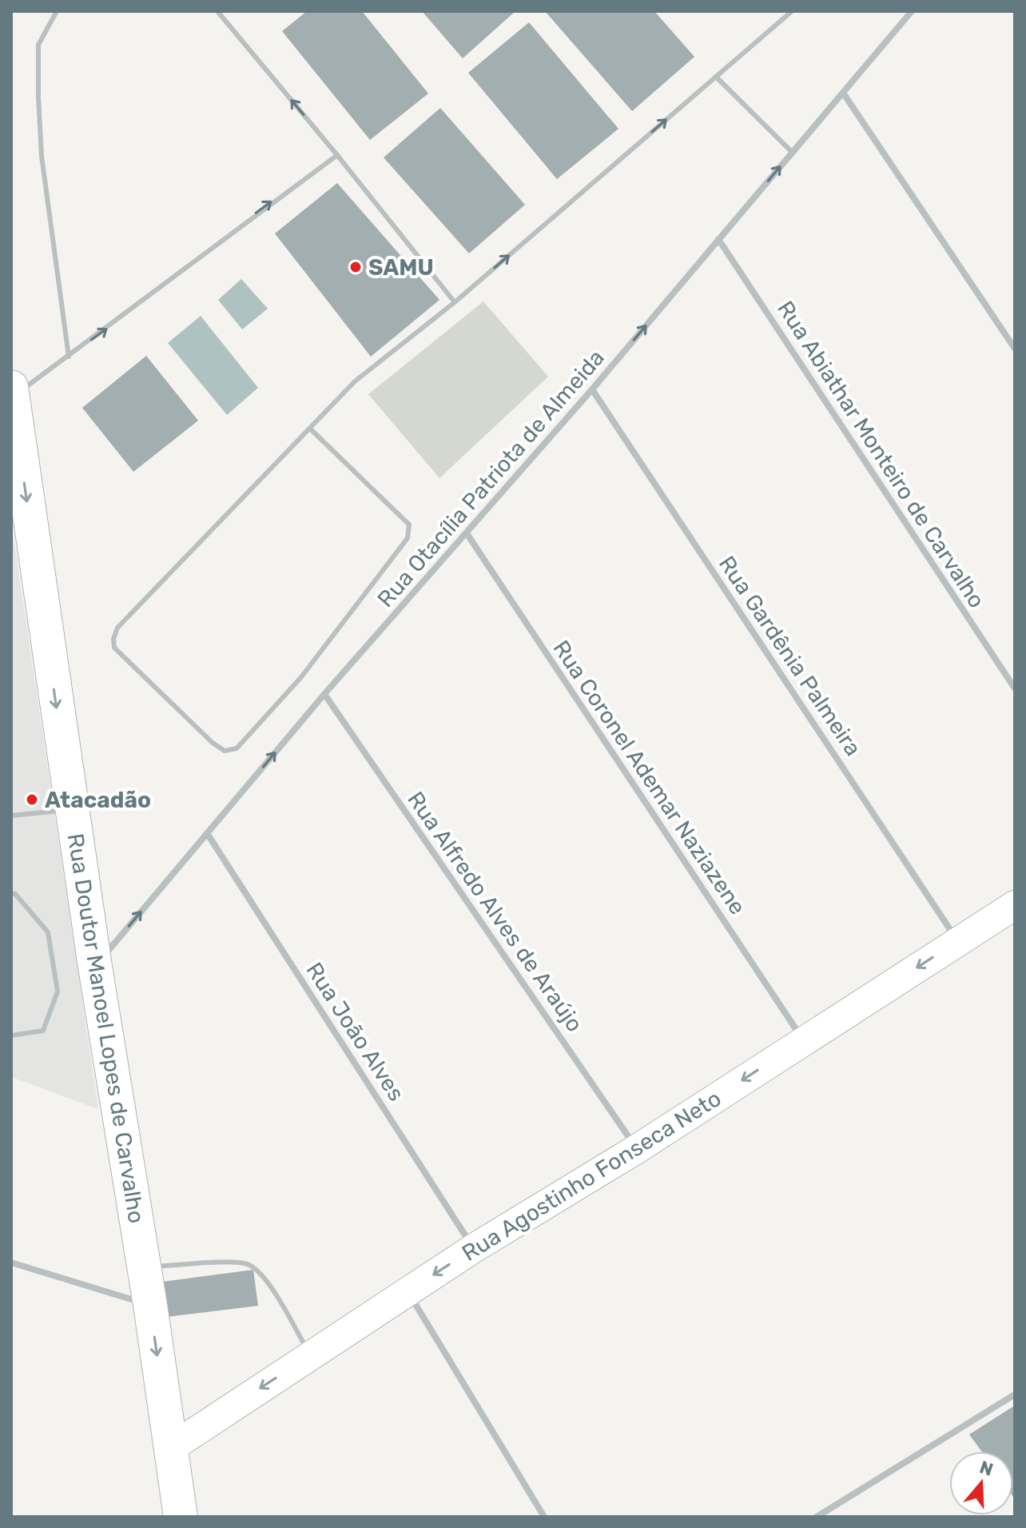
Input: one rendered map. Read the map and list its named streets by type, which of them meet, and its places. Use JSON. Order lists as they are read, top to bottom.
{
  "streets": {
    "main road": ["Rua Doutor Manoel Lopes de Carvalho", "Rua Agostinho Fonseca Neto"],
    "street": [
      "Rua Abiathar Monteiro de Carvalho",
      "Rua Otacília Patriota de Almeida",
      "Rua Gardênia Palmeira",
      "Rua Coronel Ademar Naziazene",
      "Rua Alfredo Alves de Araújo",
      "Rua João Alves"
    ]
  },
  "crossings": [
    ["Rua Abiathar Monteiro de Carvalho", "Rua Otacília Patriota de Almeida"],
    ["Rua Otacília Patriota de Almeida", "Rua Gardênia Palmeira"],
    ["Rua Otacília Patriota de Almeida", "Rua Coronel Ademar Naziazene"],
    ["Rua Otacília Patriota de Almeida", "Rua Alfredo Alves de Araújo"],
    ["Rua Otacília Patriota de Almeida", "Rua Doutor Manoel Lopes de Carvalho"],
    ["Rua Otacília Patriota de Almeida", "Rua João Alves"],
    ["Rua Gardênia Palmeira", "Rua Agostinho Fonseca Neto"],
    ["Rua Coronel Ademar Naziazene", "Rua Agostinho Fonseca Neto"],
    ["Rua Alfredo Alves de Araújo", "Rua Agostinho Fonseca Neto"],
    ["Rua Doutor Manoel Lopes de Carvalho", "Rua Agostinho Fonseca Neto"],
    ["Rua João Alves", "Rua Agostinho Fonseca Neto"]
  ],
  "one_way": ["Rua Otacília Patriota de Almeida", "Rua Doutor Manoel Lopes de Carvalho", "Rua Agostinho Fonseca Neto"],
  "places": ["SAMU", "Atacadão"],
  "north": "top"
}
